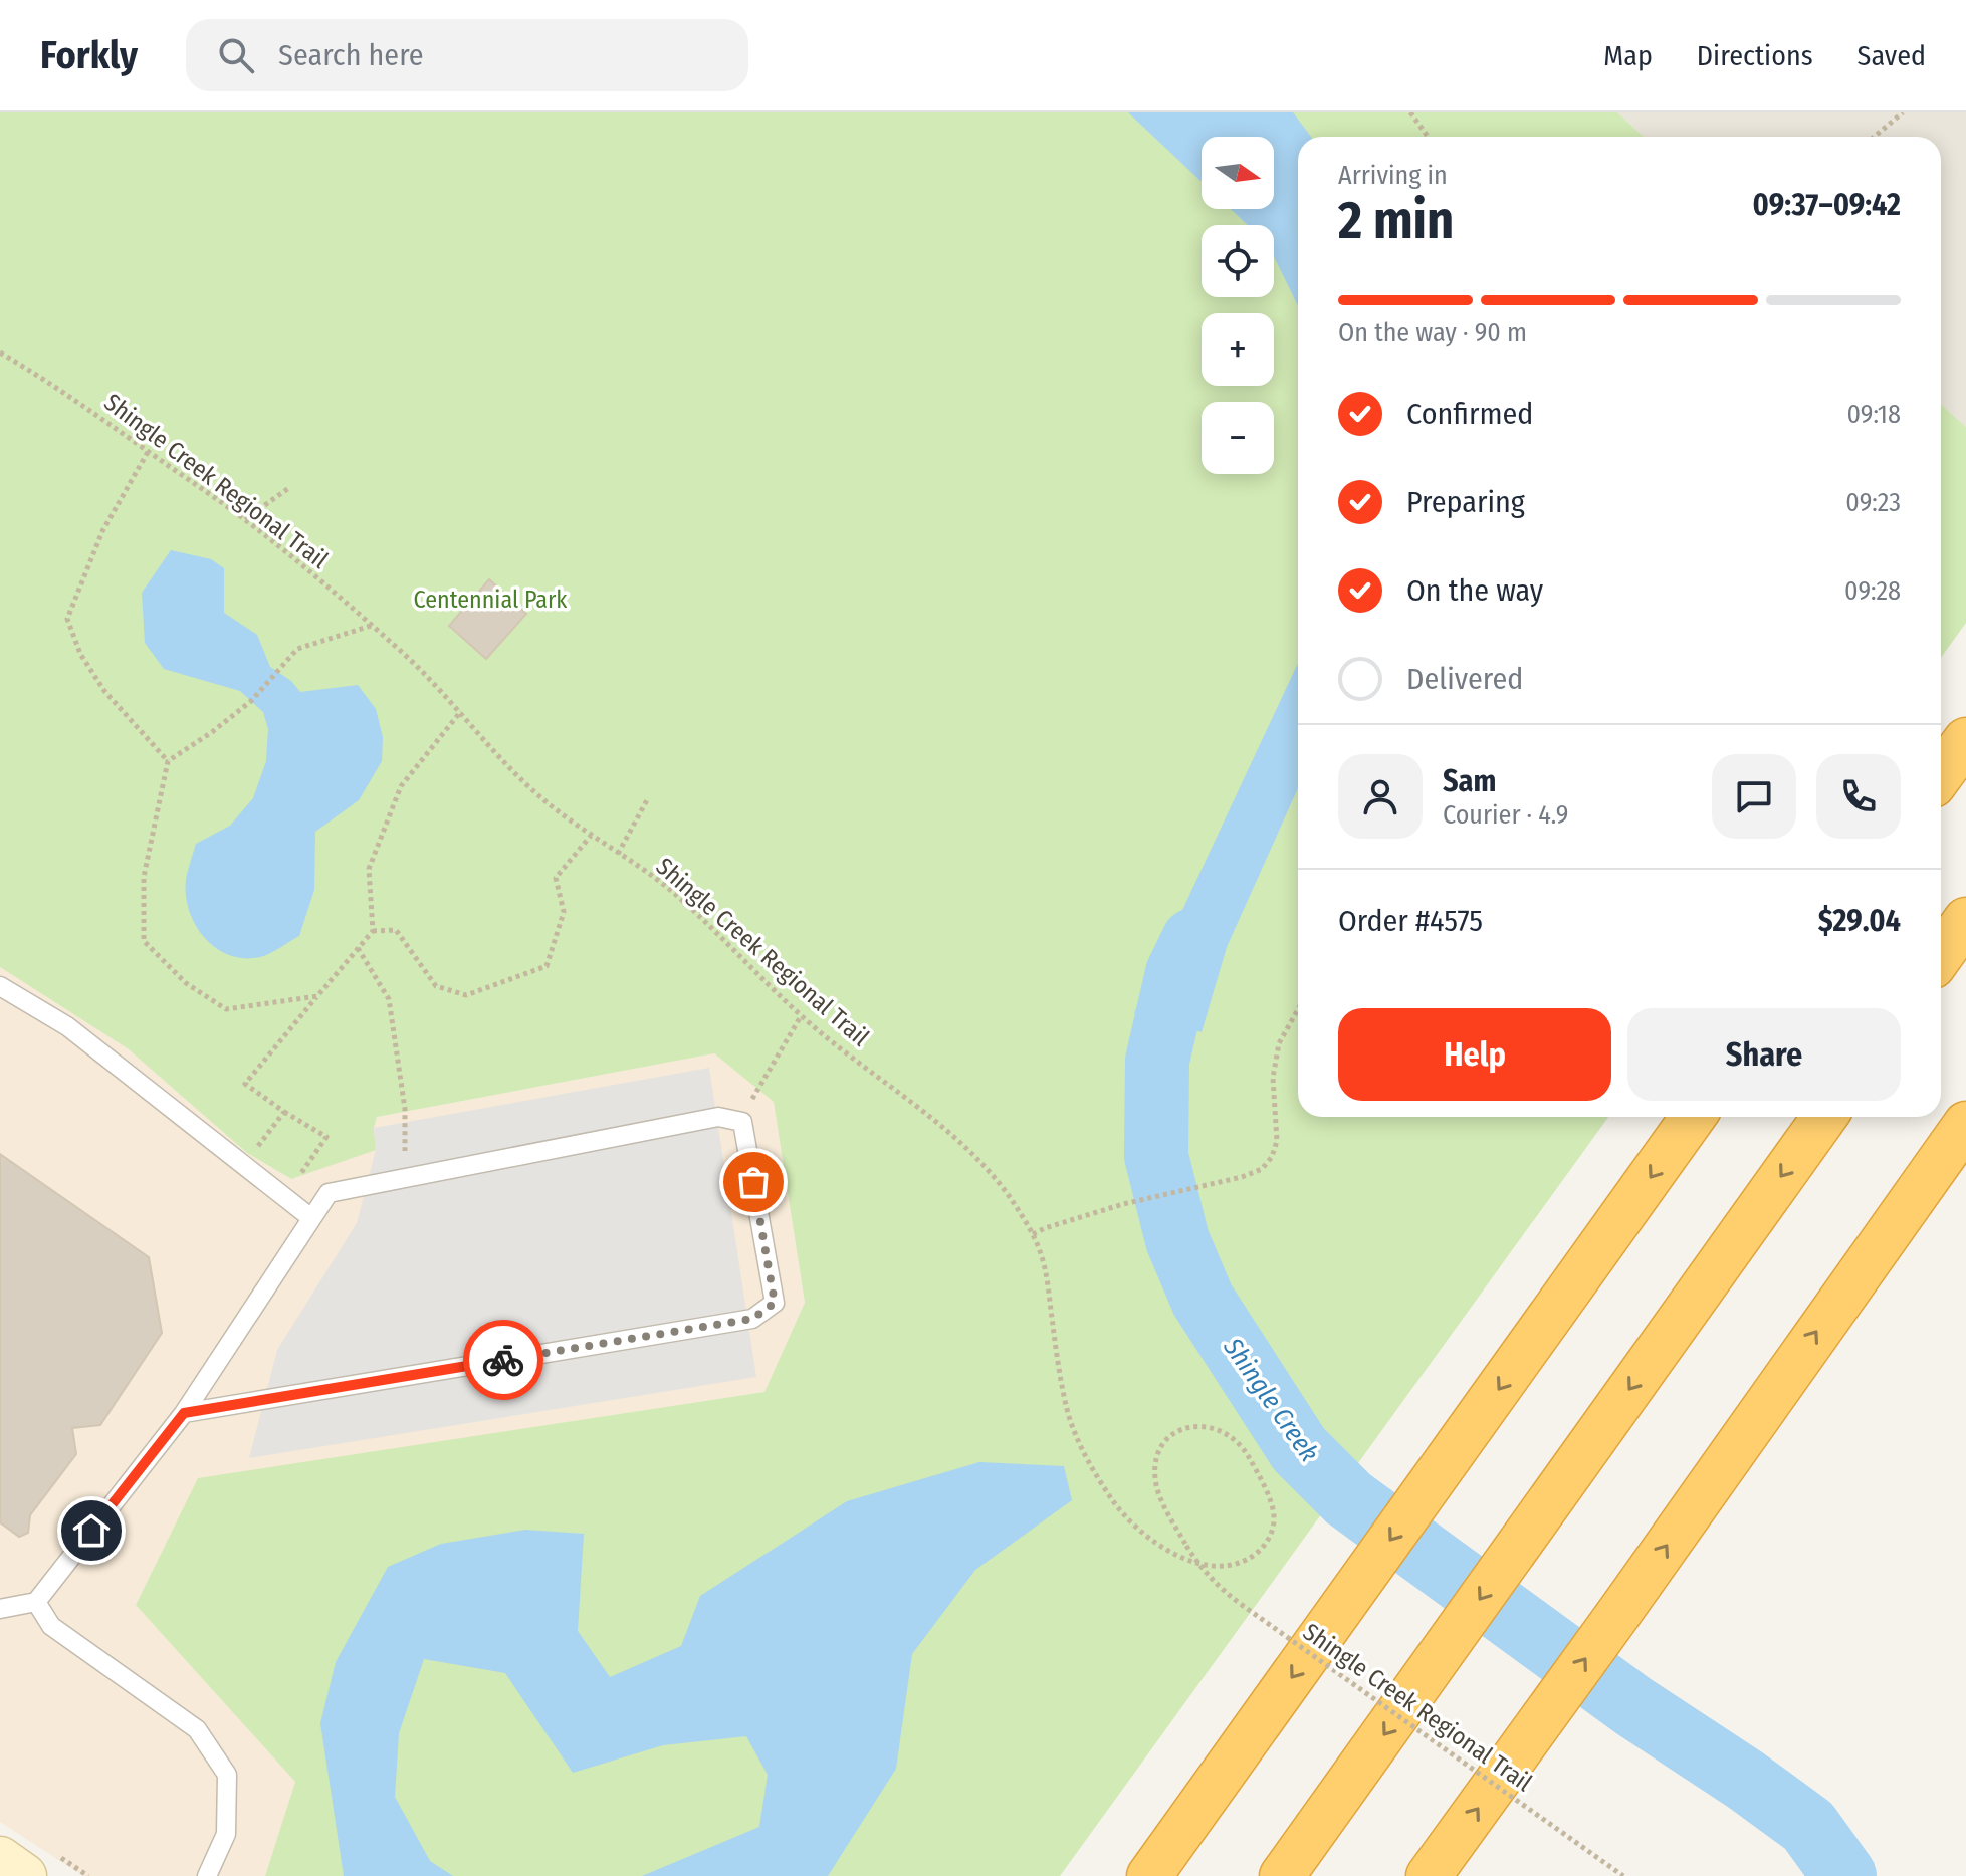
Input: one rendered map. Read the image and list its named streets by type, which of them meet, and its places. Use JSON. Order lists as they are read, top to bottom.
{
  "streets": {
    "path": ["Shingle Creek Regional Trail"]
  },
  "water": ["Shingle Creek"],
  "parks": ["Centennial Park"],
  "north": "right",
  "page": {
    "header": "Forkly",
    "search": "Search here",
    "nav": ["Map", "Directions", "Saved"],
    "map_buttons": ["+", "−"],
    "heading": ["2 min", "Arriving in", "09:37–09:42"],
    "panel": [
      "Sam",
      "Courier · 4.9",
      "Order #4575",
      "$29.04"
    ],
    "bar": "On the way · 90 m",
    "list": [
      ["Confirmed", "09:18"],
      ["Preparing", "09:23"],
      ["On the way", "09:28"],
      "Delivered"
    ],
    "buttons": ["Help", "Share"]
  }
}
